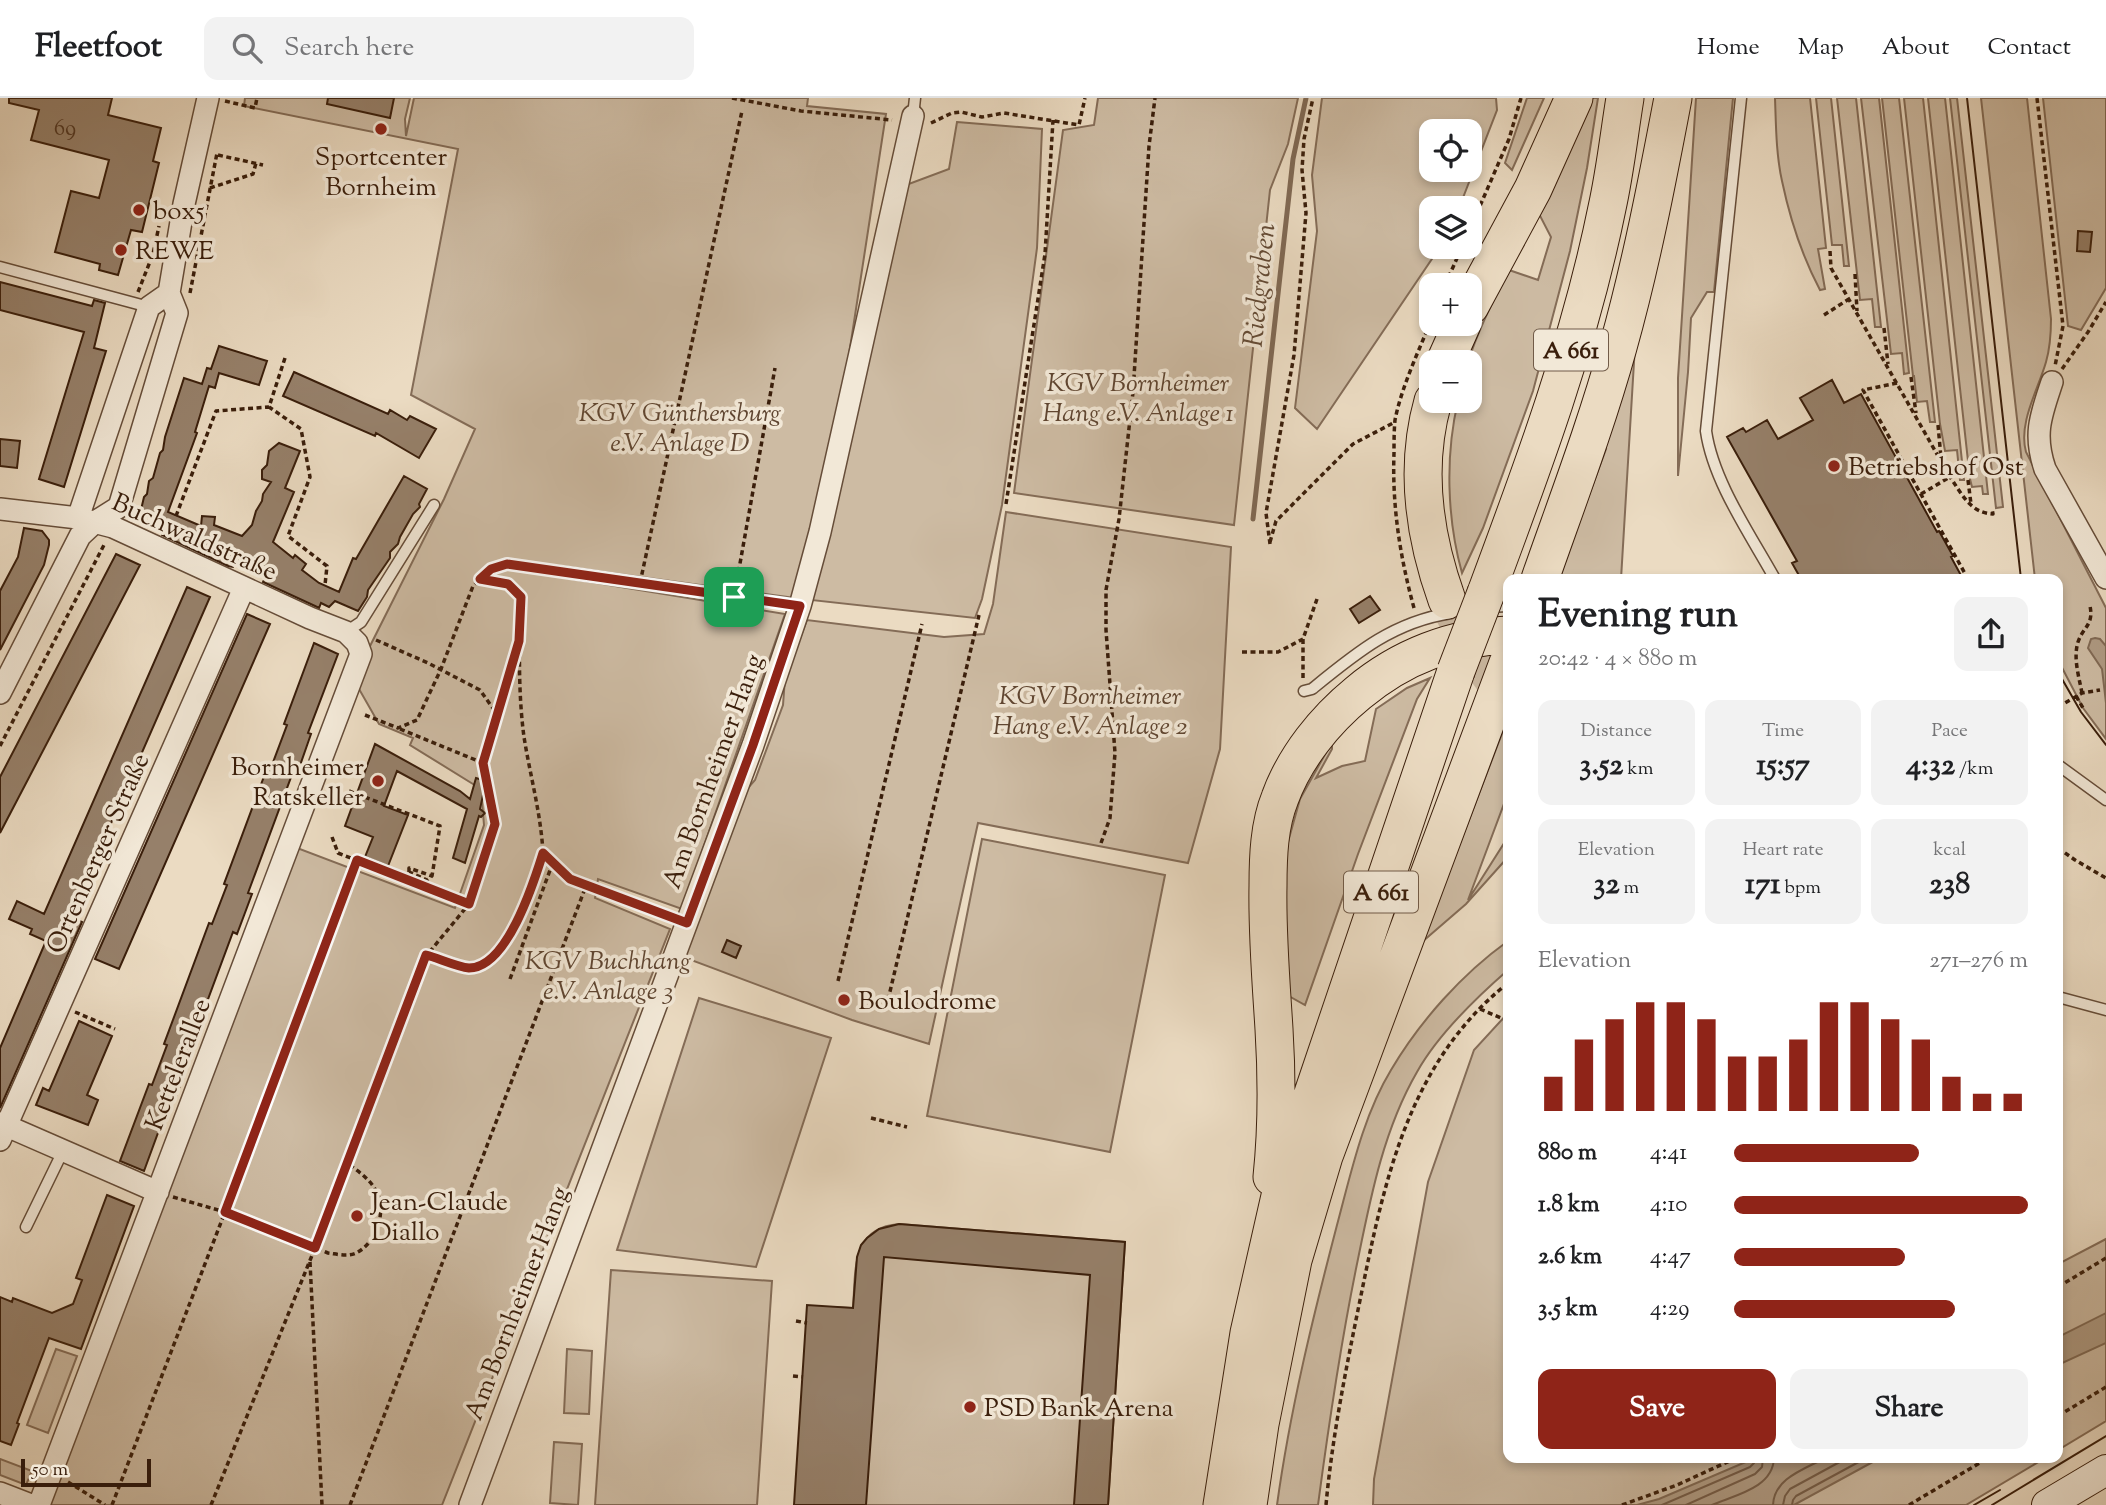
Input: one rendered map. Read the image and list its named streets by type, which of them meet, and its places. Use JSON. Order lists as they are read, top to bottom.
{
  "streets": {
    "highway": ["A 661"],
    "street": [
      "Buchwaldstraße",
      "Am Bornheimer Hang",
      "Ortenberger Straße",
      "Kettelerallee"
    ]
  },
  "crossings": [
    ["Buchwaldstraße", "Ortenberger Straße"],
    ["Buchwaldstraße", "Kettelerallee"]
  ],
  "water": ["Riedgraben"],
  "parks": [
    "KGV Bornheimer Hang e.V. Anlage 1",
    "KGV Günthersburg e.V. Anlage D",
    "KGV Bornheimer Hang e.V. Anlage 2",
    "KGV Buchhang e.V. Anlage 3"
  ],
  "places": [
    "Sportcenter Bornheim",
    "box5",
    "REWE",
    "Betriebshof Ost",
    "Bornheimer Ratskeller",
    "Boulodrome",
    "Jean-Claude Diallo",
    "PSD Bank Arena"
  ],
  "house_numbers": ["69"],
  "scale_bar": "50 m",
  "page": {
    "header": "Fleetfoot",
    "search": "Search here",
    "nav": [
      "Home",
      "Map",
      "About",
      "Contact"
    ],
    "map_buttons": ["+", "−"],
    "heading": ["Evening run", "20:42 · 4 × 880 m"],
    "stats": [
      ["Distance", "3.52 km"],
      ["Time", "15:57"],
      ["Pace", "4:32 /km"],
      ["Elevation", "32 m"],
      ["Heart rate", "171 bpm"],
      ["kcal", "238"]
    ],
    "chart": ["Elevation", "271–276 m"],
    "list": [
      {
        "name": "880 m",
        "note": "4:41"
      },
      {
        "name": "1.8 km",
        "note": "4:10"
      },
      {
        "name": "2.6 km",
        "note": "4:47"
      },
      {
        "name": "3.5 km",
        "note": "4:29"
      }
    ],
    "buttons": ["Save", "Share"],
    "scale": "50 m"
  }
}
